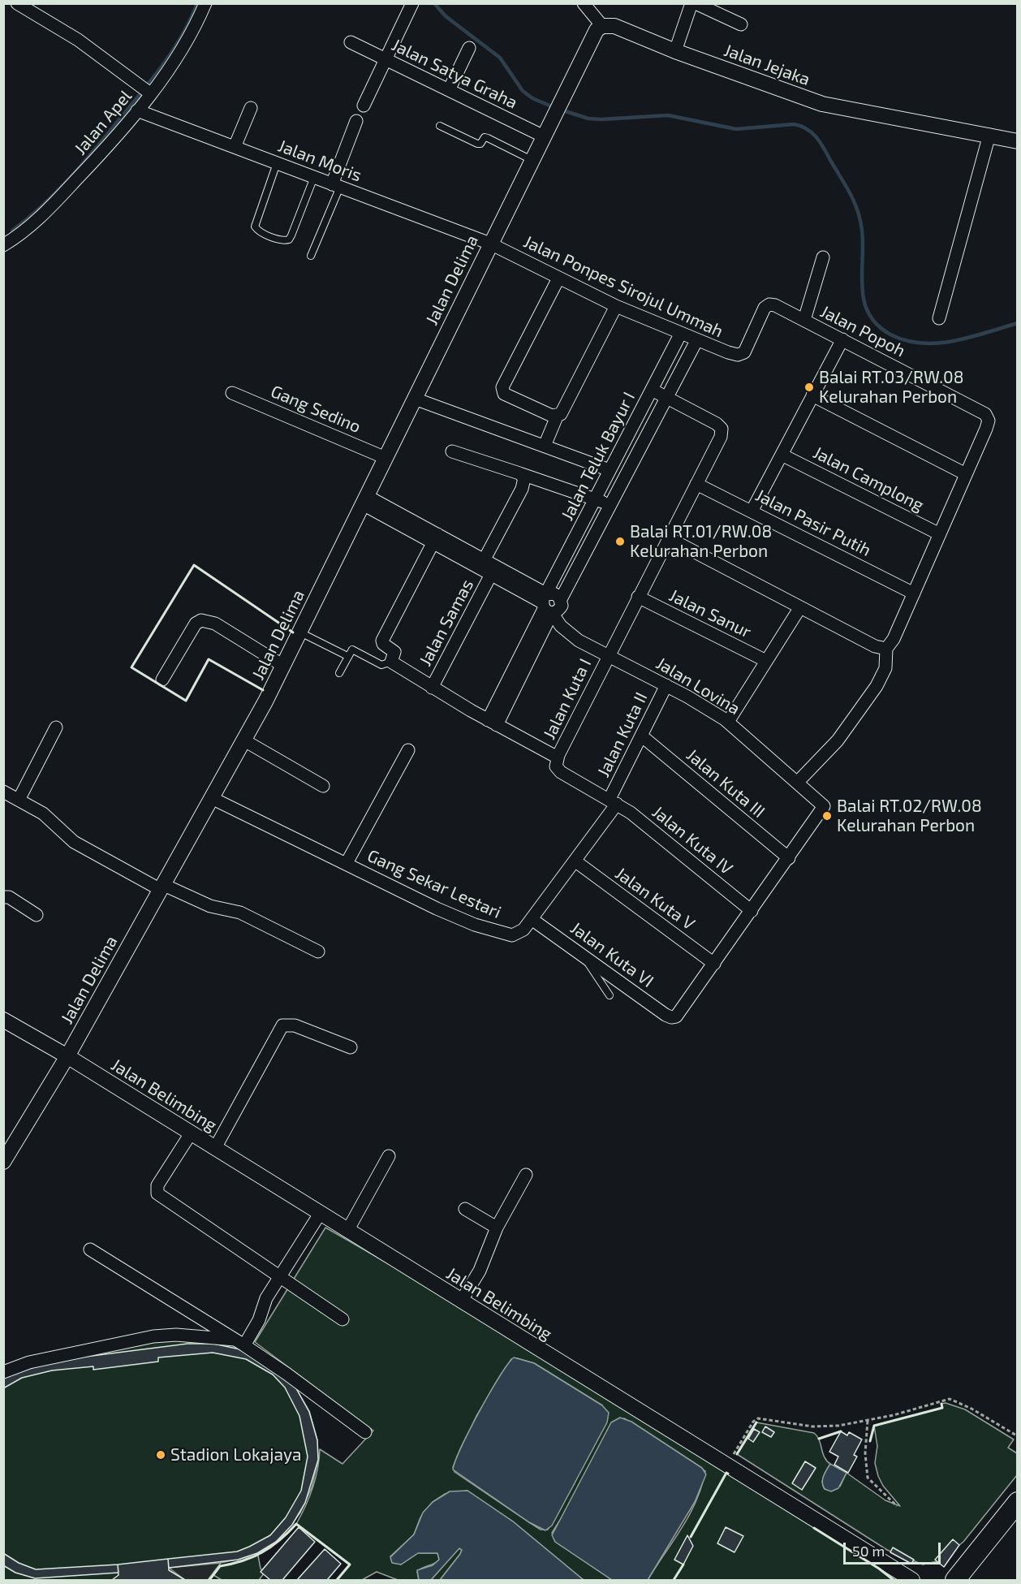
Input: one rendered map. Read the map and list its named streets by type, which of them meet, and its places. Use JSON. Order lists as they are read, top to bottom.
{
  "streets": {
    "street": [
      "Jalan Jejaka",
      "Jalan Satya Graha",
      "Jalan Apel",
      "Jalan Moris",
      "Jalan Delima",
      "Jalan Ponpes Sirojul Ummah",
      "Jalan Popoh",
      "Gang Sedino",
      "Jalan Teluk Bayur I",
      "Jalan Camplong",
      "Jalan Pasir Putih",
      "Jalan Sanur",
      "Jalan Samas",
      "Jalan Lovina",
      "Jalan Kuta I",
      "Jalan Kuta II",
      "Jalan Kuta III",
      "Jalan Kuta IV",
      "Gang Sekar Lestari",
      "Jalan Kuta V",
      "Jalan Kuta VI",
      "Jalan Belimbing"
    ]
  },
  "crossings": [
    ["Jalan Jejaka", "Jalan Delima"],
    ["Jalan Satya Graha", "Jalan Delima"],
    ["Jalan Apel", "Jalan Moris"],
    ["Jalan Moris", "Jalan Delima"],
    ["Jalan Moris", "Jalan Ponpes Sirojul Ummah"],
    ["Jalan Delima", "Jalan Ponpes Sirojul Ummah"],
    ["Jalan Delima", "Gang Sedino"],
    ["Jalan Delima", "Gang Sekar Lestari"],
    ["Jalan Delima", "Jalan Belimbing"],
    ["Jalan Ponpes Sirojul Ummah", "Jalan Popoh"],
    ["Jalan Ponpes Sirojul Ummah", "Jalan Teluk Bayur I"],
    ["Jalan Teluk Bayur I", "Jalan Lovina"],
    ["Jalan Teluk Bayur I", "Jalan Kuta I"],
    ["Jalan Pasir Putih", "Jalan Kuta I"],
    ["Jalan Sanur", "Jalan Kuta I"],
    ["Jalan Lovina", "Jalan Kuta I"],
    ["Jalan Lovina", "Jalan Kuta II"],
    ["Jalan Lovina", "Jalan Kuta III"],
    ["Jalan Kuta I", "Jalan Kuta IV"],
    ["Jalan Kuta II", "Jalan Kuta III"],
    ["Jalan Kuta II", "Jalan Kuta IV"],
    ["Jalan Kuta II", "Gang Sekar Lestari"],
    ["Jalan Kuta II", "Jalan Kuta V"],
    ["Jalan Kuta II", "Jalan Kuta VI"],
    ["Gang Sekar Lestari", "Jalan Kuta VI"],
    ["Jalan Kuta V", "Jalan Kuta VI"]
  ],
  "places": [
    "Balai RT.03/RW.08 Kelurahan Perbon",
    "Balai RT.01/RW.08 Kelurahan Perbon",
    "Balai RT.02/RW.08 Kelurahan Perbon",
    "Stadion Lokajaya"
  ],
  "scale_bar": "50 m"
}
